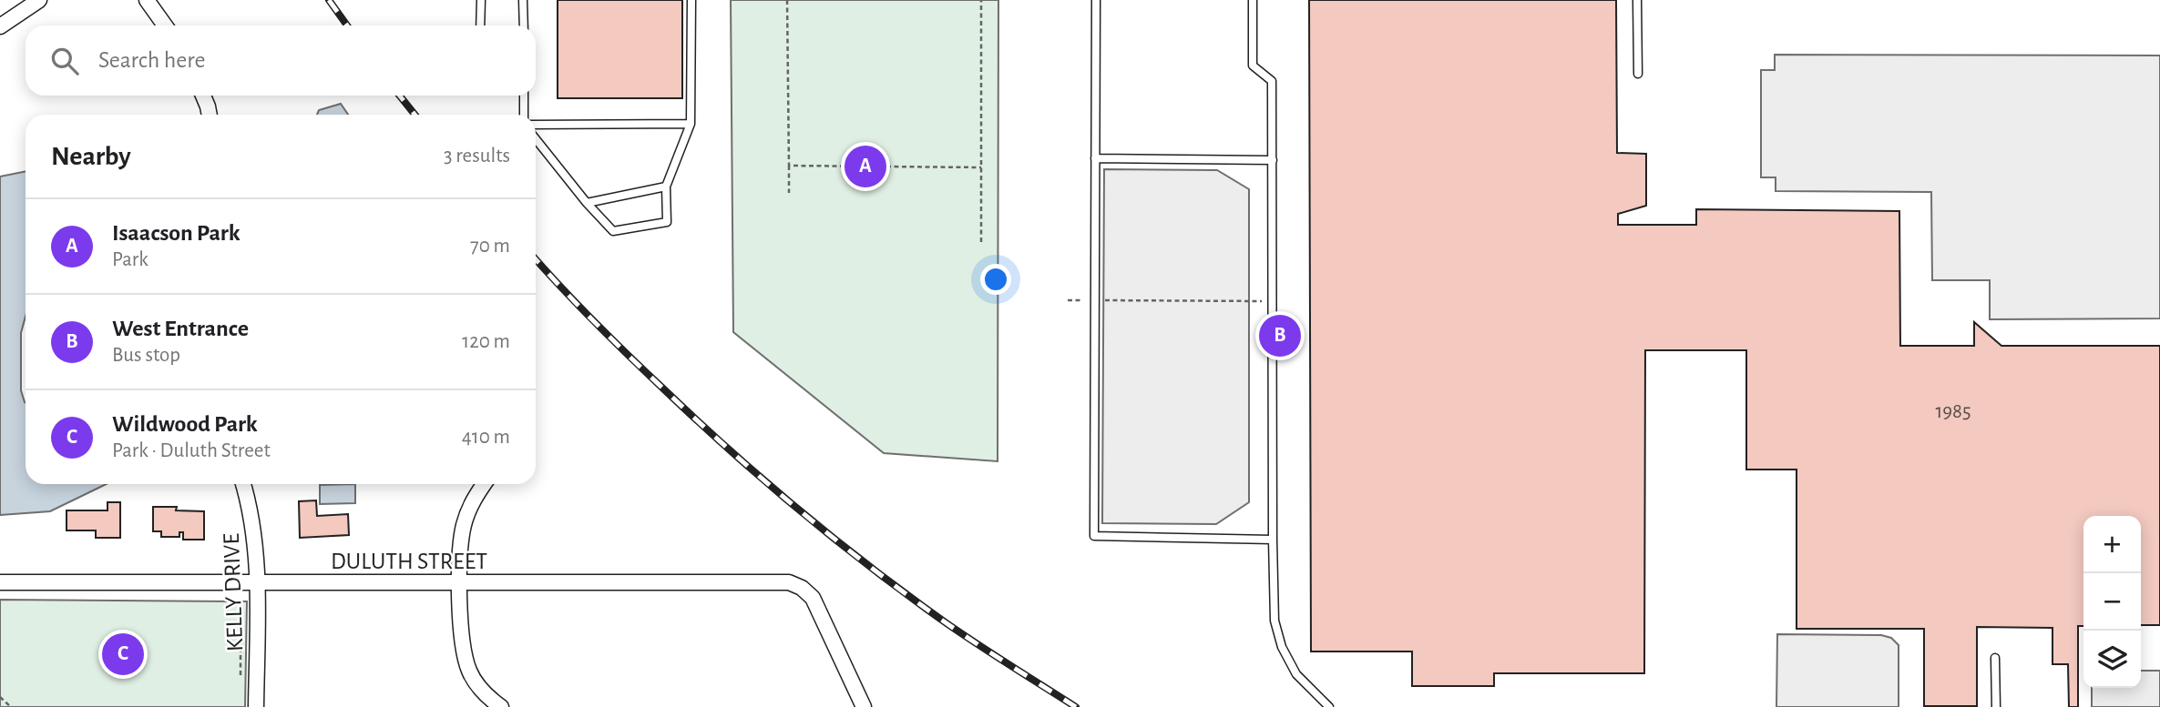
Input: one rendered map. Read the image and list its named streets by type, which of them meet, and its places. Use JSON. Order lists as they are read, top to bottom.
{
  "streets": {
    "street": ["DULUTH STREET", "KELLY DRIVE"]
  },
  "crossings": [
    ["DULUTH STREET", "KELLY DRIVE"]
  ],
  "house_numbers": ["1985"],
  "page": {
    "search": "Search here",
    "heading": ["Nearby", "3 results"],
    "pins": ["A", "B", "C"],
    "list": [
      {
        "mark": "A",
        "name": "Isaacson Park",
        "note": "Park",
        "value": "70 m"
      },
      {
        "mark": "B",
        "name": "West Entrance",
        "note": "Bus stop",
        "value": "120 m"
      },
      {
        "mark": "C",
        "name": "Wildwood Park",
        "note": "Park · Duluth Street",
        "value": "410 m"
      }
    ],
    "map_buttons": ["+", "−"]
  }
}
